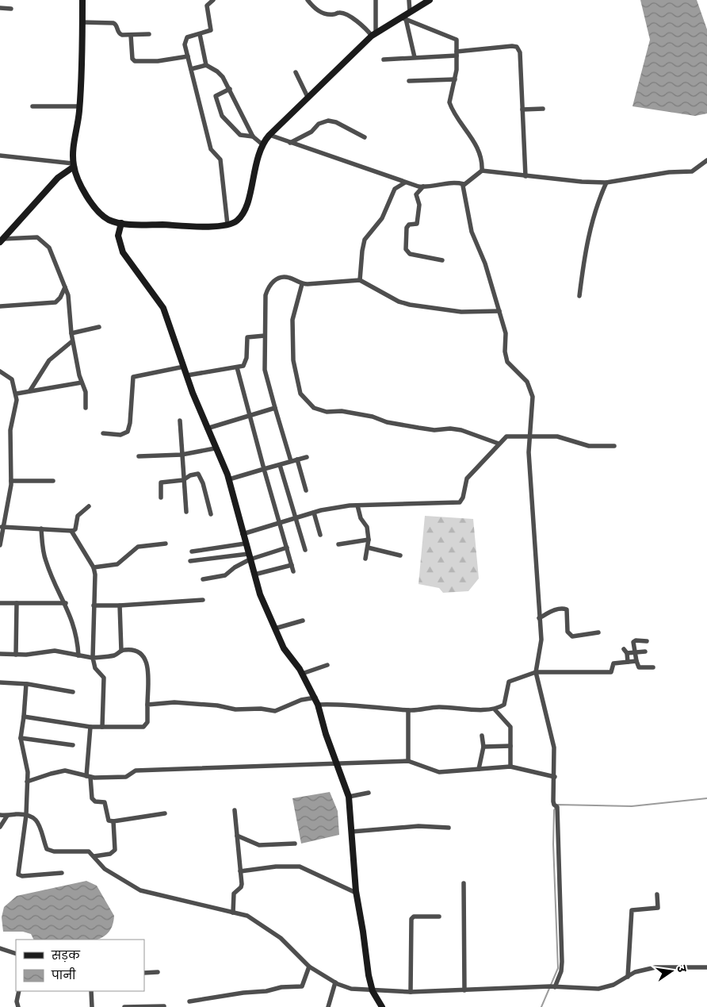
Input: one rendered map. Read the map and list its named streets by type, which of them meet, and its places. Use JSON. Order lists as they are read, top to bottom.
{
  "legend": ["सड़क", "पानी"],
  "north": "right"
}
